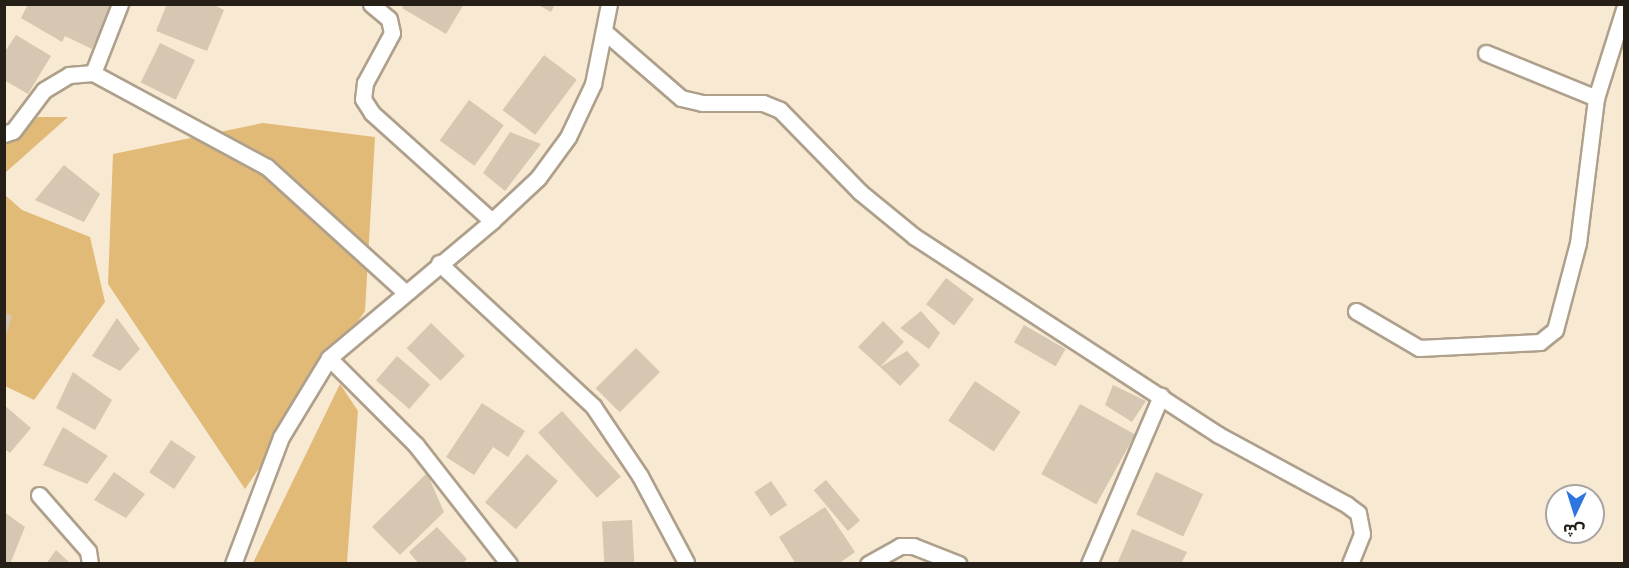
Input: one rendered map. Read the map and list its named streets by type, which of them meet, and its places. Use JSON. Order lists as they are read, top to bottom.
{
  "north": "bottom"
}
